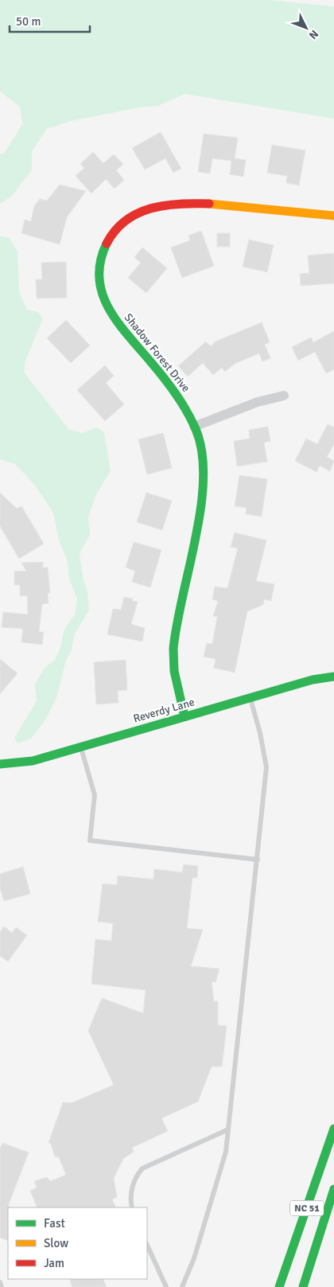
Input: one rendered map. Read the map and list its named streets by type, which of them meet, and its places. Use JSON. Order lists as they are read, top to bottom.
{
  "streets": {
    "street": ["Shadow Forest Drive", "Reverdy Lane", "NC 51"]
  },
  "crossings": [
    ["Shadow Forest Drive", "Reverdy Lane"]
  ],
  "legend": ["Fast", "Slow", "Jam"],
  "scale_bar": "50 m",
  "north": "bottom right"
}
